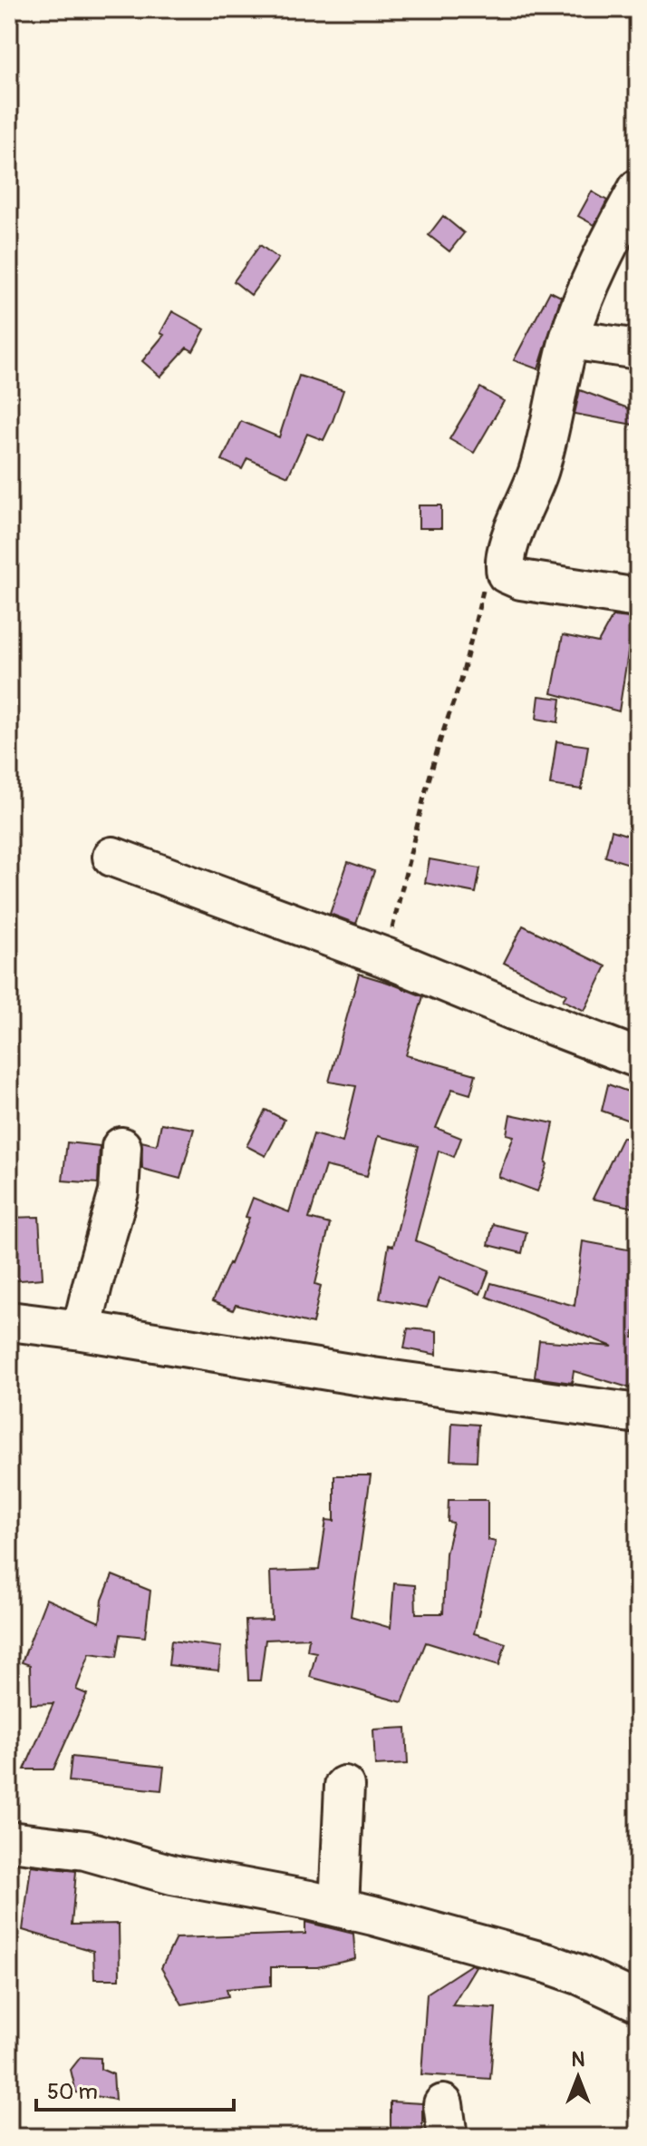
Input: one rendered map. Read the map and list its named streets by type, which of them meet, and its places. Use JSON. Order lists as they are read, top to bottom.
{
  "scale_bar": "50 m",
  "north": "top"
}
